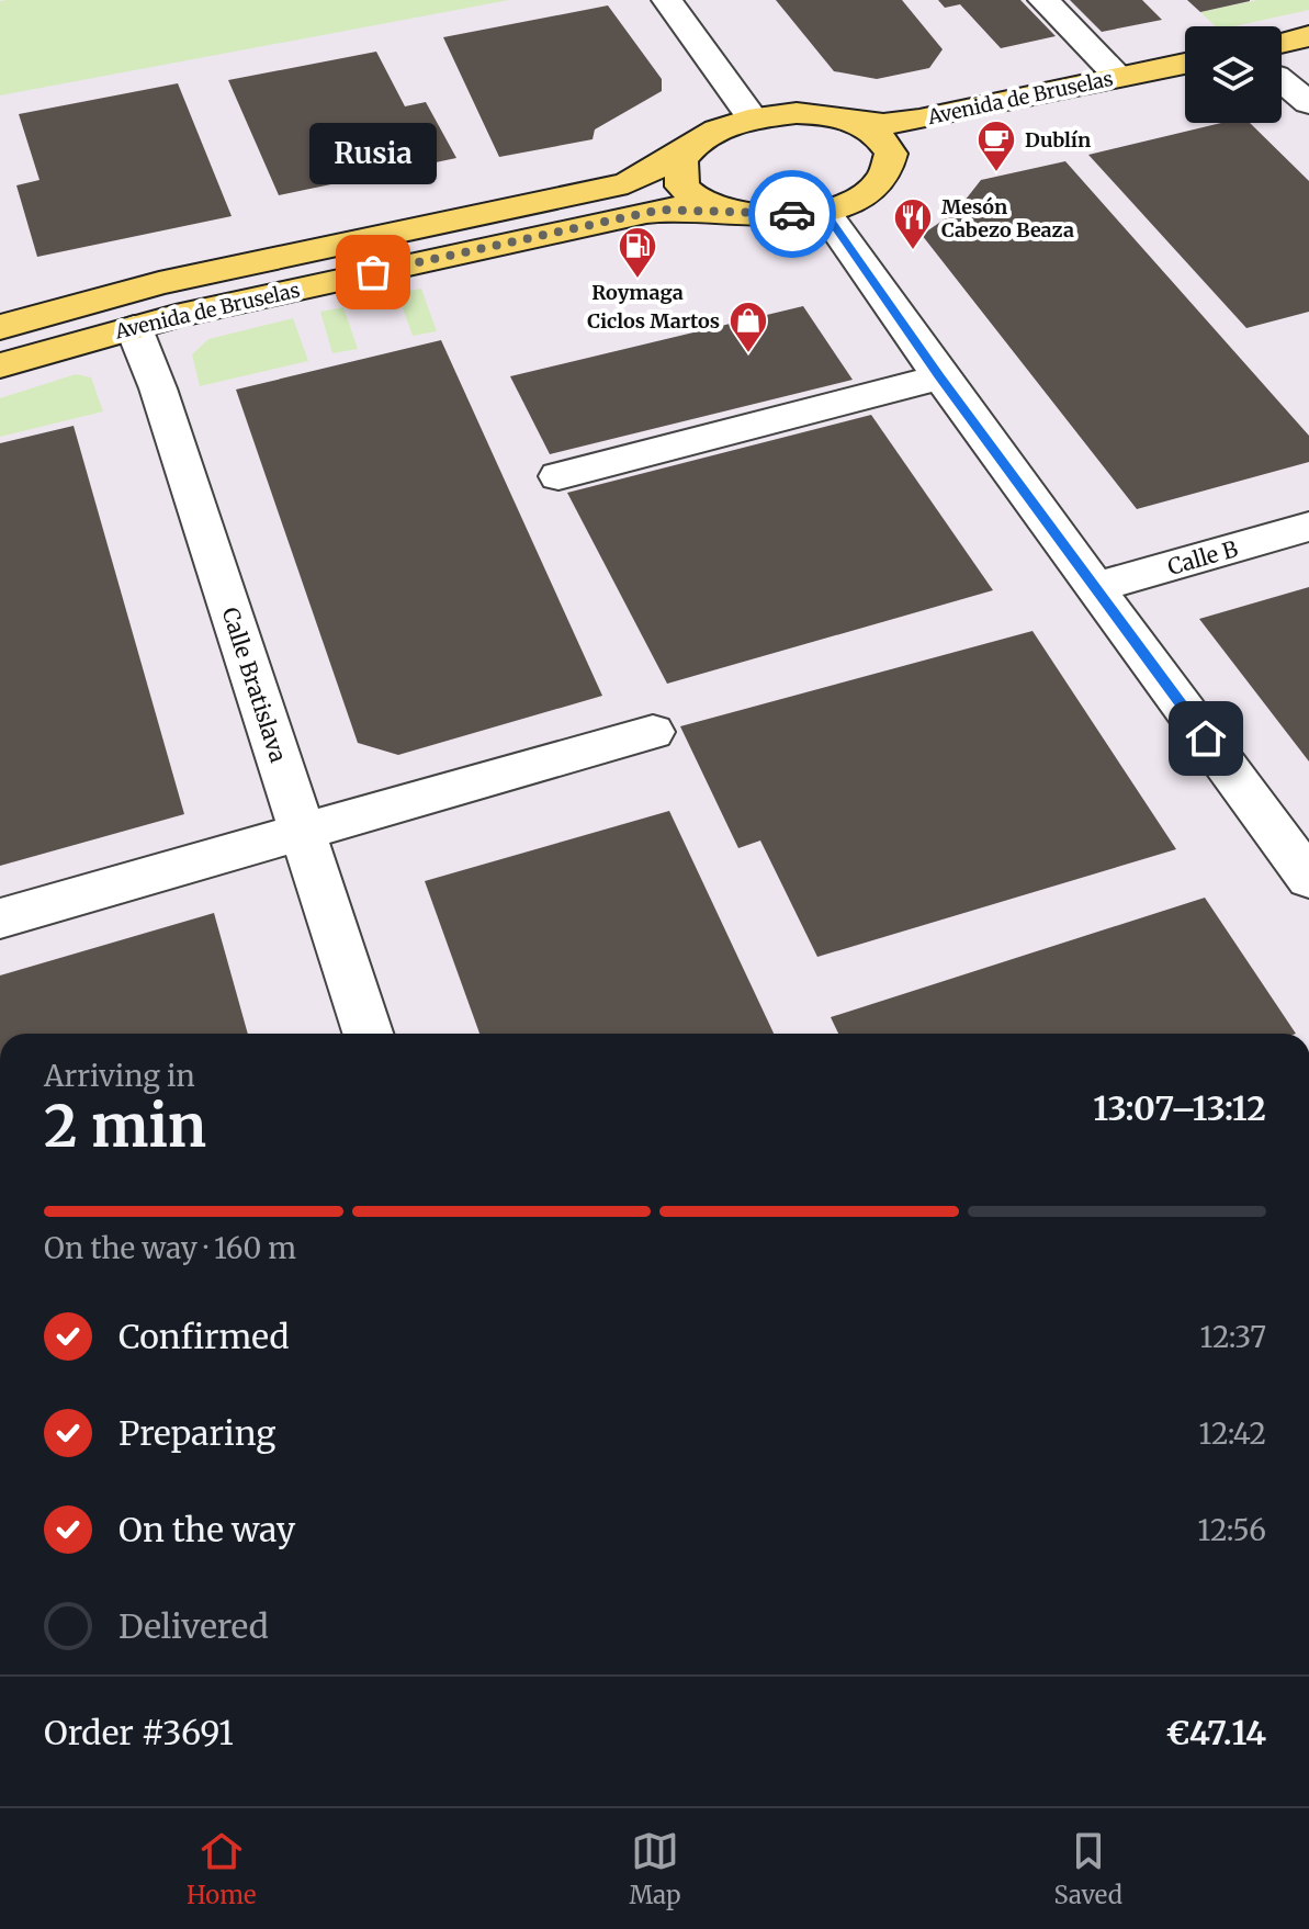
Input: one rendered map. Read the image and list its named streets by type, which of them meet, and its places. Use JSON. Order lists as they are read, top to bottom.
{
  "streets": {
    "main road": ["Avenida de Bruselas"],
    "street": ["Calle B", "Calle Bratislava"]
  },
  "crossings": [
    ["Avenida de Bruselas", "Calle Bratislava"]
  ],
  "places": {
    "cafe": ["Dublín"],
    "restaurant": ["Mesón Cabezo Beaza"],
    "other": ["Rusia"],
    "fuel station": ["Roymaga"],
    "shop": ["Ciclos Martos"]
  },
  "page": {
    "bubble": "Rusia",
    "heading": ["2 min", "Arriving in", "13:07–13:12"],
    "panel": ["Order #3691", "€47.14"],
    "bar": "On the way · 160 m",
    "list": [
      ["Confirmed", "12:37"],
      ["Preparing", "12:42"],
      ["On the way", "12:56"],
      "Delivered"
    ],
    "tabs": ["Home", "Map", "Saved"]
  }
}
